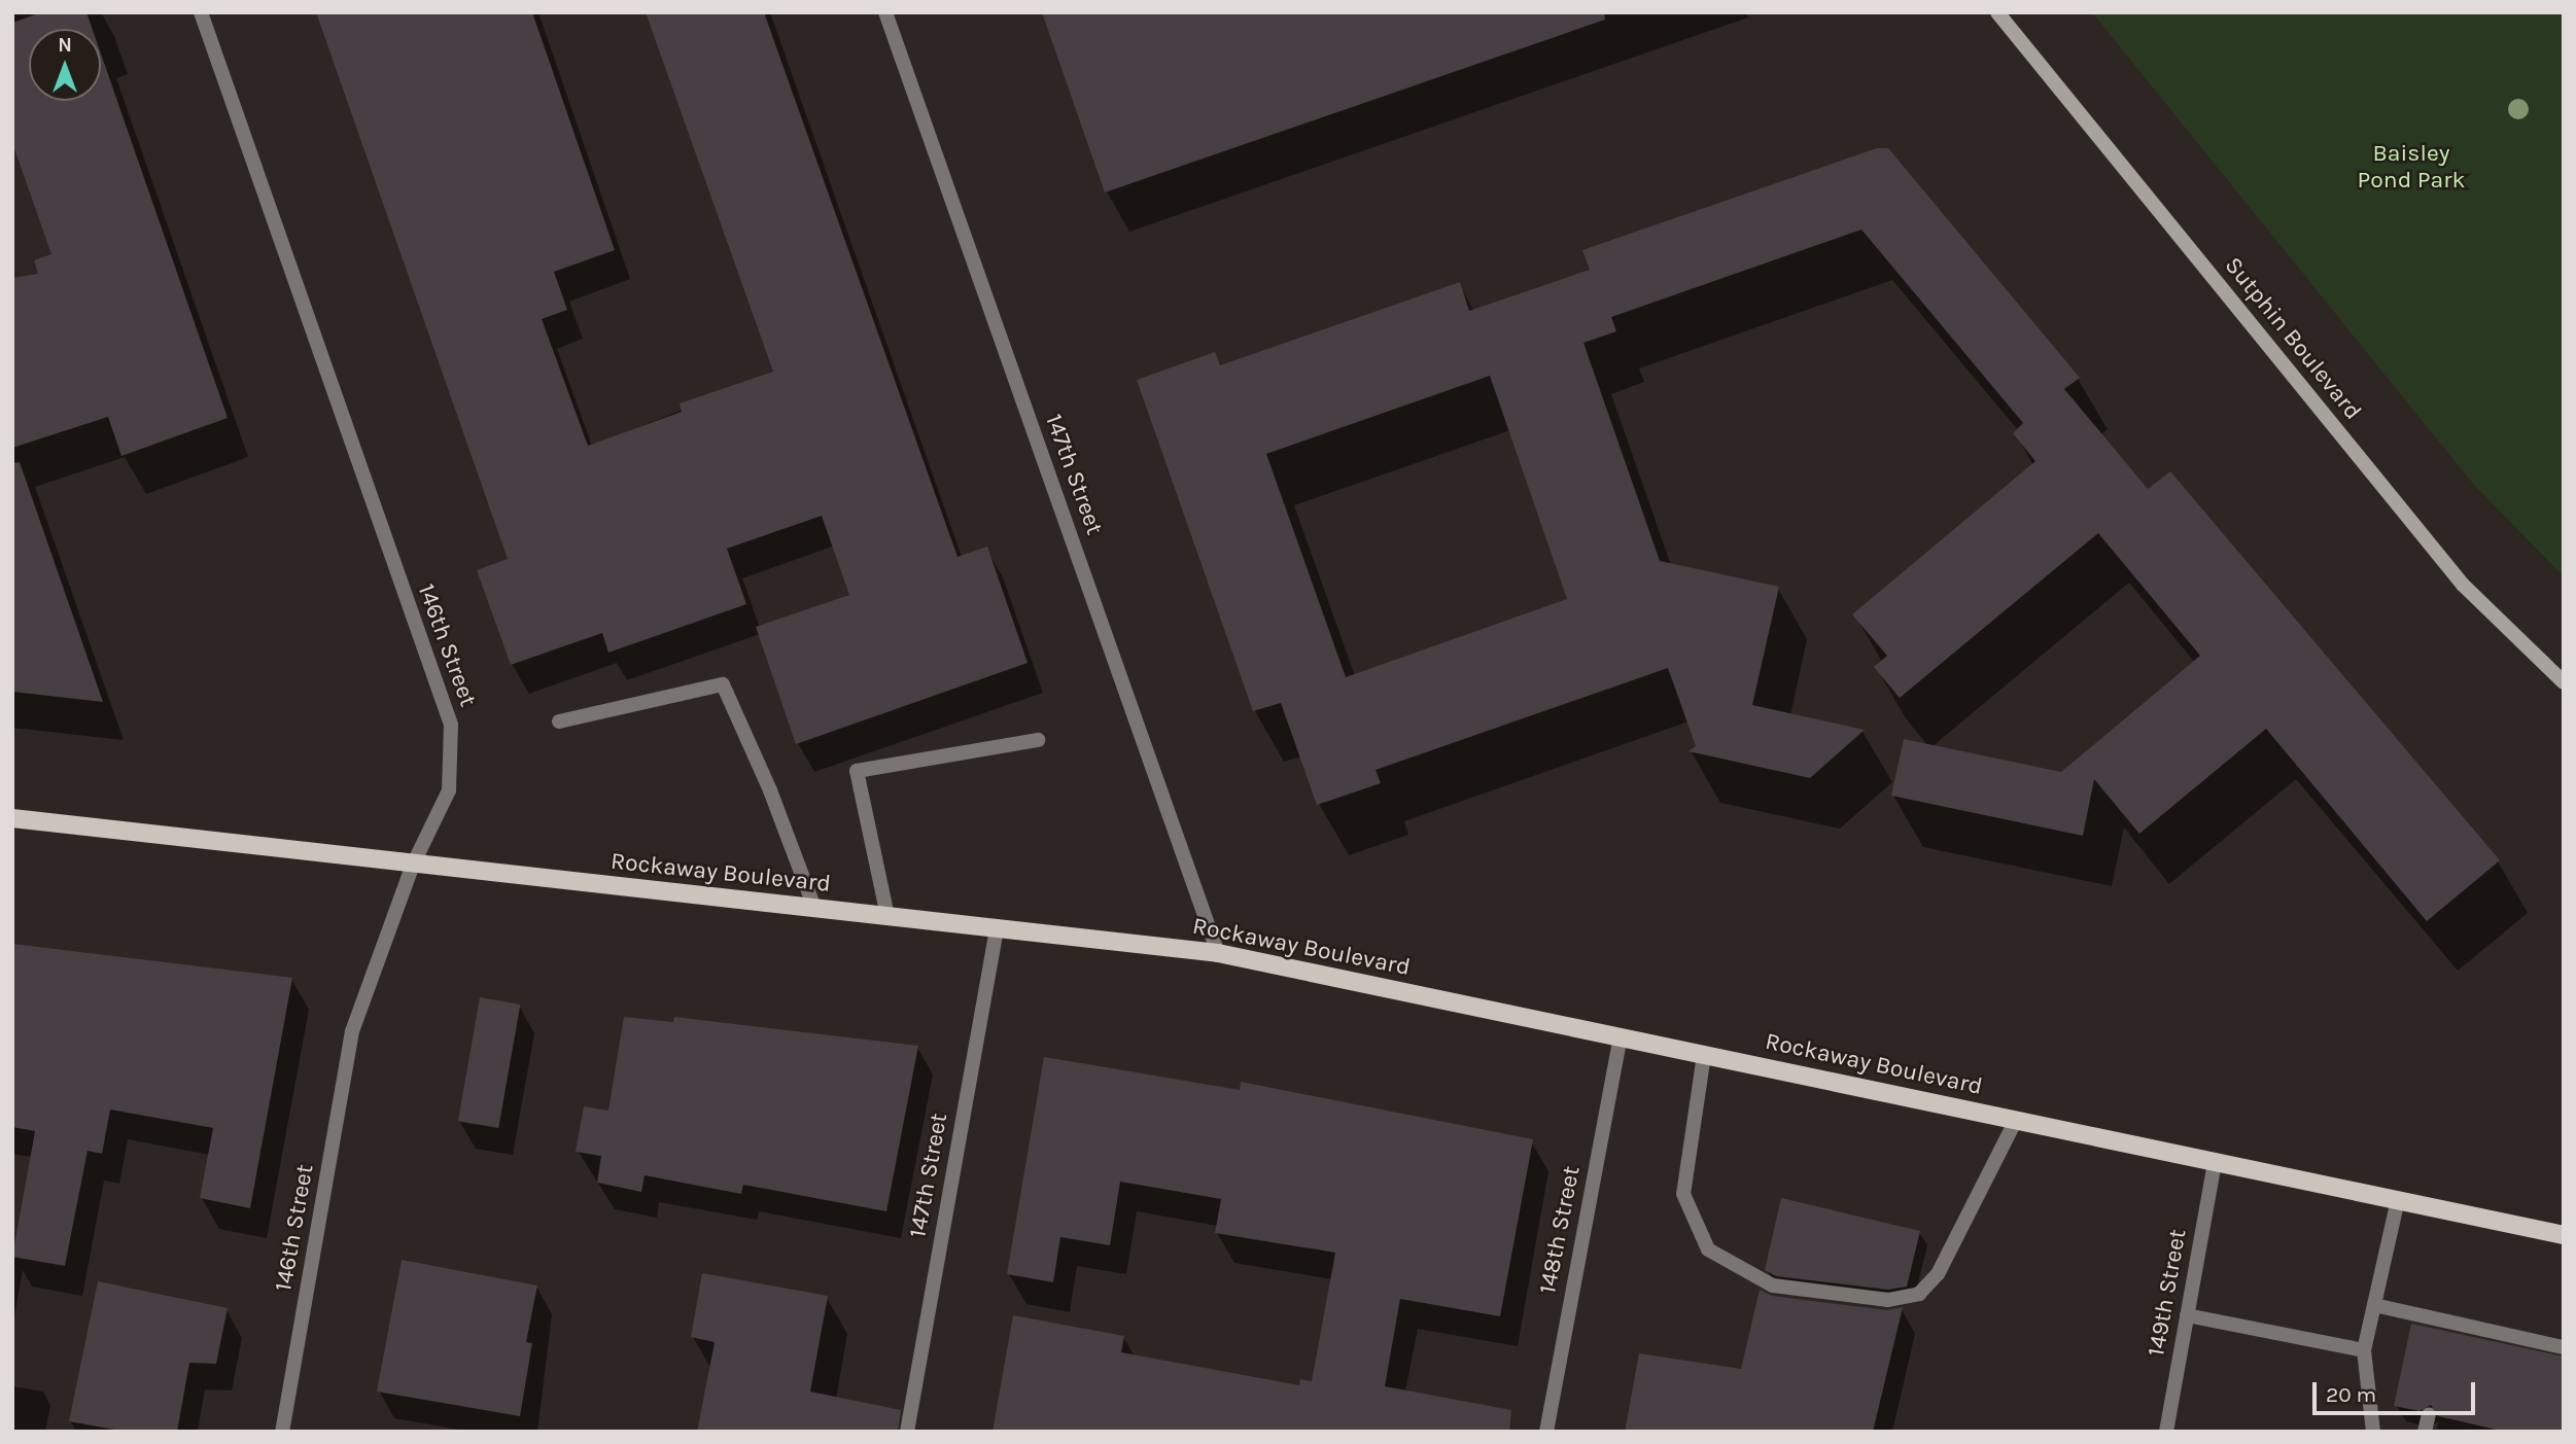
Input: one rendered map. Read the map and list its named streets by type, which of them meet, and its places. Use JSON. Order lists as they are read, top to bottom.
{
  "streets": {
    "main road": ["Sutphin Boulevard", "Rockaway Boulevard"],
    "street": [
      "147th Street",
      "146th Street",
      "148th Street",
      "149th Street"
    ]
  },
  "crossings": [
    ["147th Street", "Rockaway Boulevard"],
    ["146th Street", "Rockaway Boulevard"],
    ["Rockaway Boulevard", "148th Street"],
    ["Rockaway Boulevard", "149th Street"]
  ],
  "parks": ["Baisley Pond Park"],
  "scale_bar": "20 m",
  "north": "top"
}
